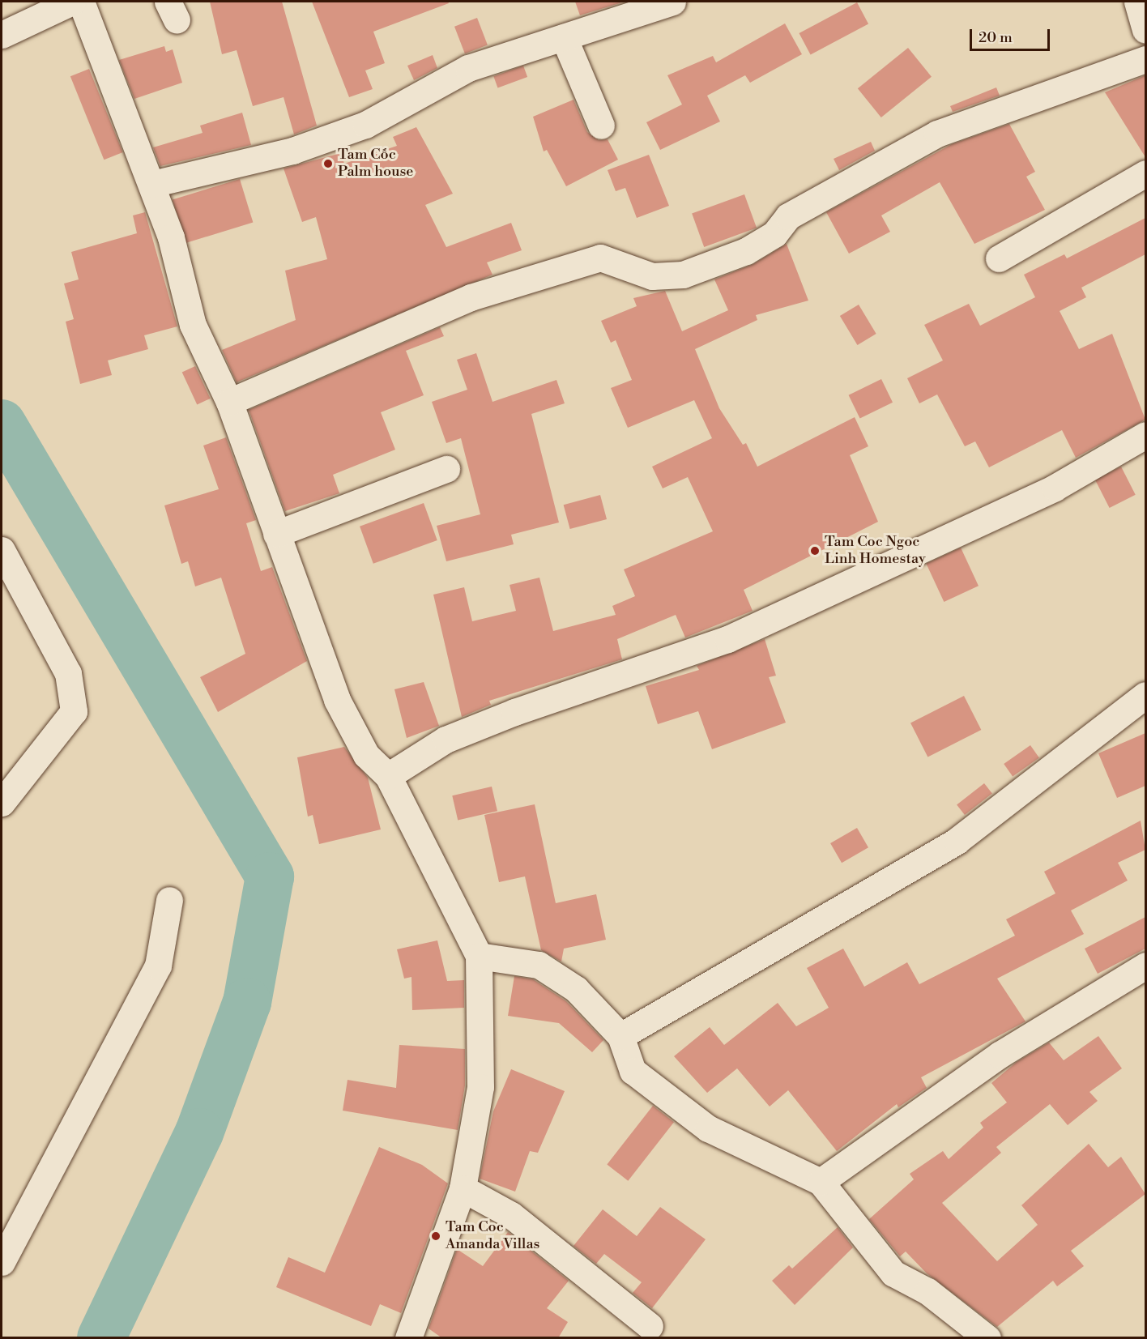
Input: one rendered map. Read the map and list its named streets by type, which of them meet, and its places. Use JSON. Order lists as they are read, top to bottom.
{
  "places": ["Tam Cốc Palm house", "Tam Coc Ngoc Linh Homestay", "Tam Coc Amanda Villas"],
  "scale_bar": "20 m"
}
